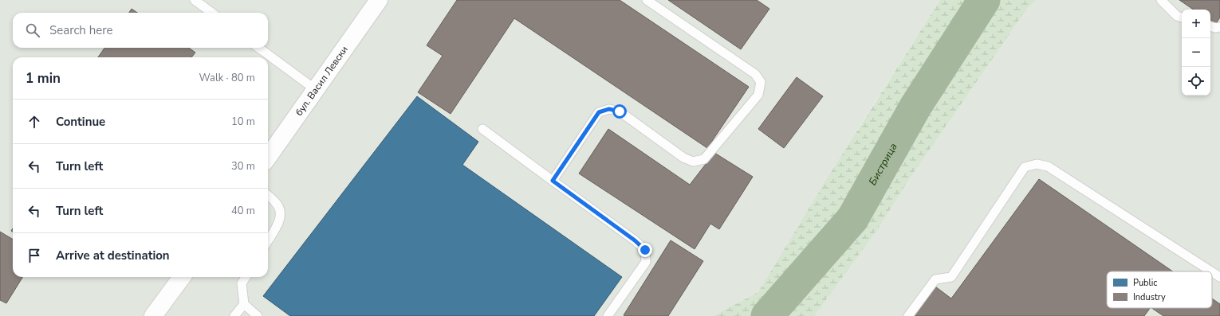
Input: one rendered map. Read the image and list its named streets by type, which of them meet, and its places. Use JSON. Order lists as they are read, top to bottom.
{
  "streets": {
    "street": ["бул. Васил Левски"]
  },
  "water": ["Бистрица"],
  "legend": ["Public", "Industry"],
  "page": {
    "map_buttons": ["+", "−"],
    "search": "Search here",
    "heading": ["1 min", "Walk · 80 m"],
    "list": [
      ["Continue", "10 m"],
      ["Turn left", "30 m"],
      ["Turn left", "40 m"],
      "Arrive at destination"
    ]
  }
}
